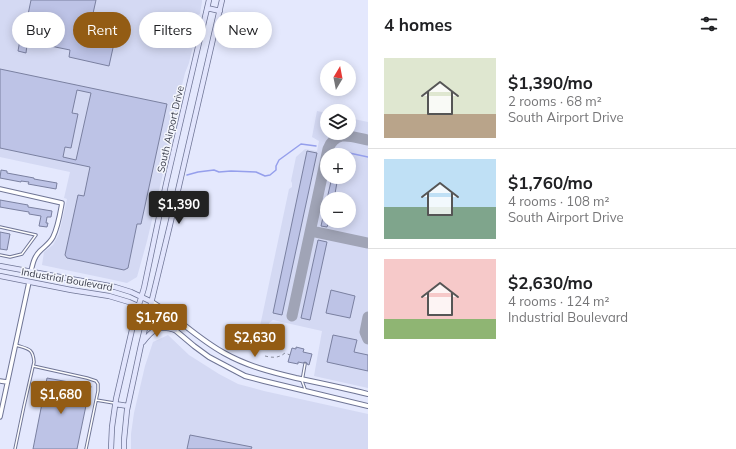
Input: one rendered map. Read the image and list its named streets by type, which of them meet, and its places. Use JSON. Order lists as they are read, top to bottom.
{
  "streets": {
    "main road": ["South Airport Drive", "Industrial Boulevard"]
  },
  "crossings": [
    ["South Airport Drive", "Industrial Boulevard"]
  ],
  "north": "top",
  "page": {
    "heading": "4 homes",
    "chip": [
      "Buy",
      "Rent",
      "Filters",
      "New"
    ],
    "list": [
      {
        "name": "$1,390/mo",
        "note": "2 rooms · 68 m² · South Airport Drive"
      },
      {
        "name": "$1,760/mo",
        "note": "4 rooms · 108 m² · South Airport Drive"
      },
      {
        "name": "$2,630/mo",
        "note": "4 rooms · 124 m² · Industrial Boulevard"
      }
    ],
    "map_buttons": ["+", "−"],
    "price": [
      "$1,390",
      "$1,760",
      "$2,630",
      "$1,680"
    ]
  }
}
